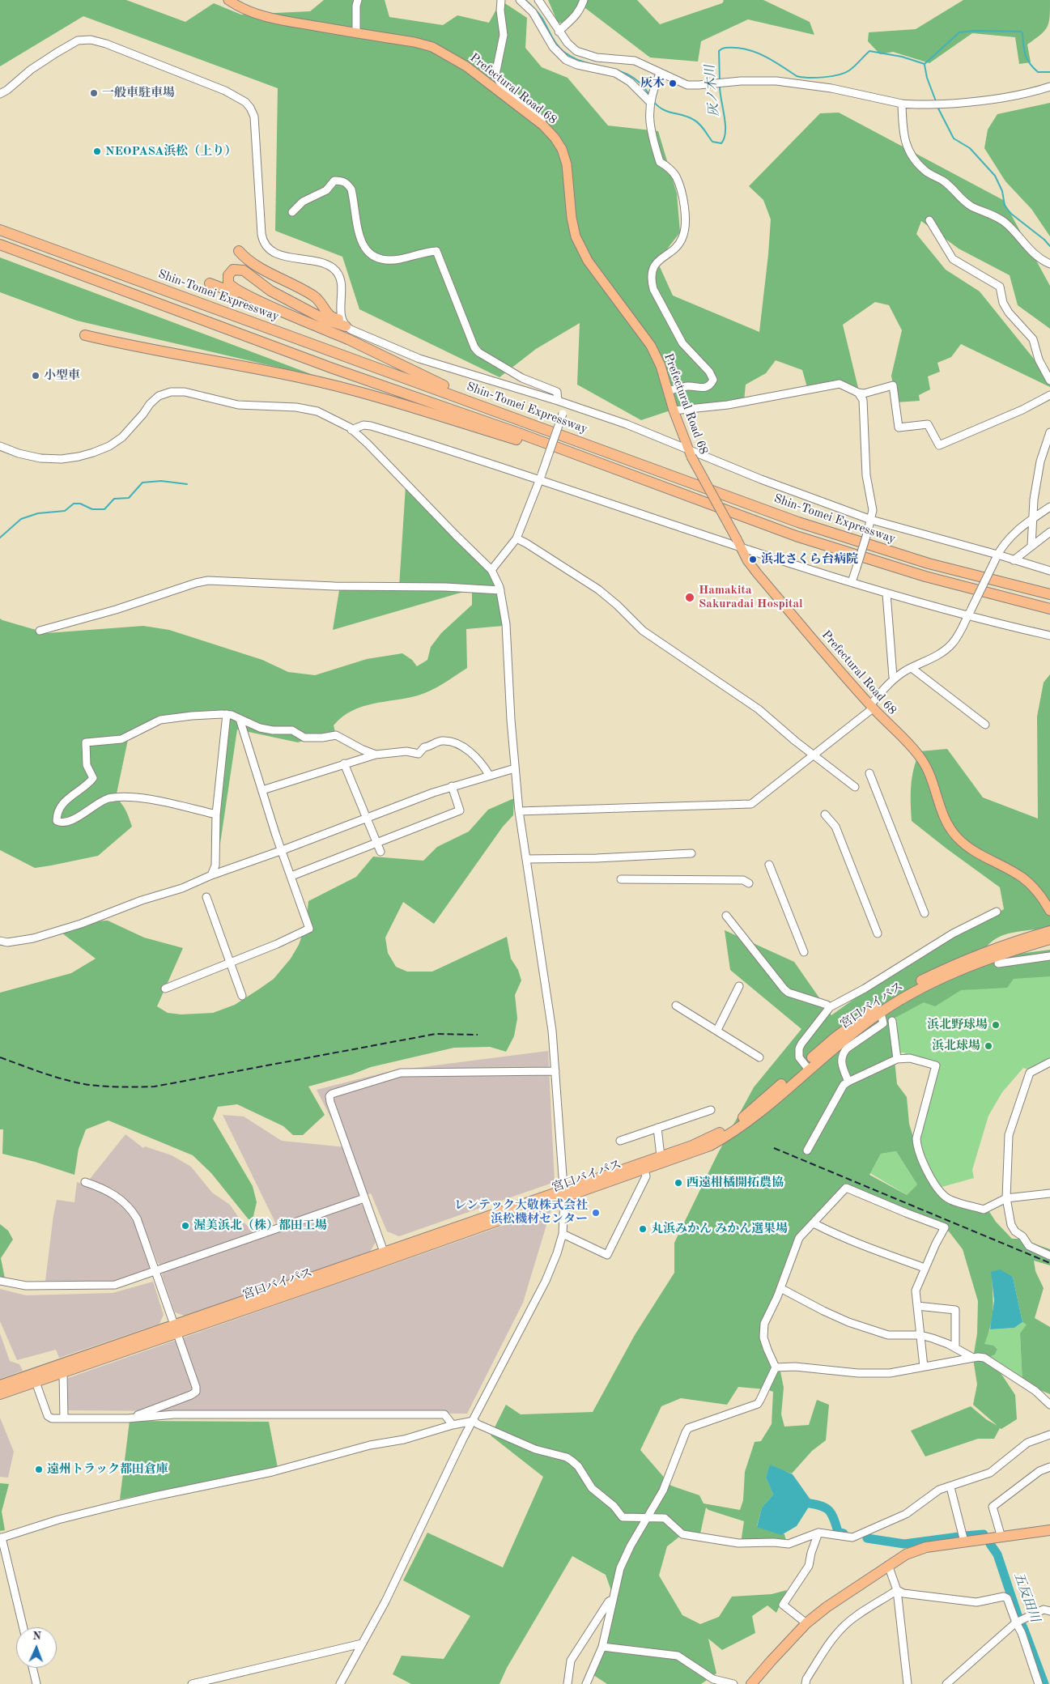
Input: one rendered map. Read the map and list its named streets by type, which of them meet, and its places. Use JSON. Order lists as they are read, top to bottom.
{
  "streets": {
    "highway": ["Shin-Tomei Expressway", "宮口バイパス"],
    "main road": ["Prefectural Road 68"]
  },
  "water": ["灰ノ木川", "五反田川"],
  "places": [
    "灰木",
    "一般車駐車場",
    "NEOPASA浜松（上り）",
    "小型車",
    "浜北さくら台病院",
    "Hamakita Sakuradai Hospital",
    "浜北野球場",
    "浜北球場",
    "西遠柑橘開拓農協",
    "レンテック大敬株式会社 浜松機材センター",
    "渥美浜北（株）都田工場",
    "丸浜みかん みかん選果場",
    "遠州トラック都田倉庫"
  ],
  "north": "top"
}
